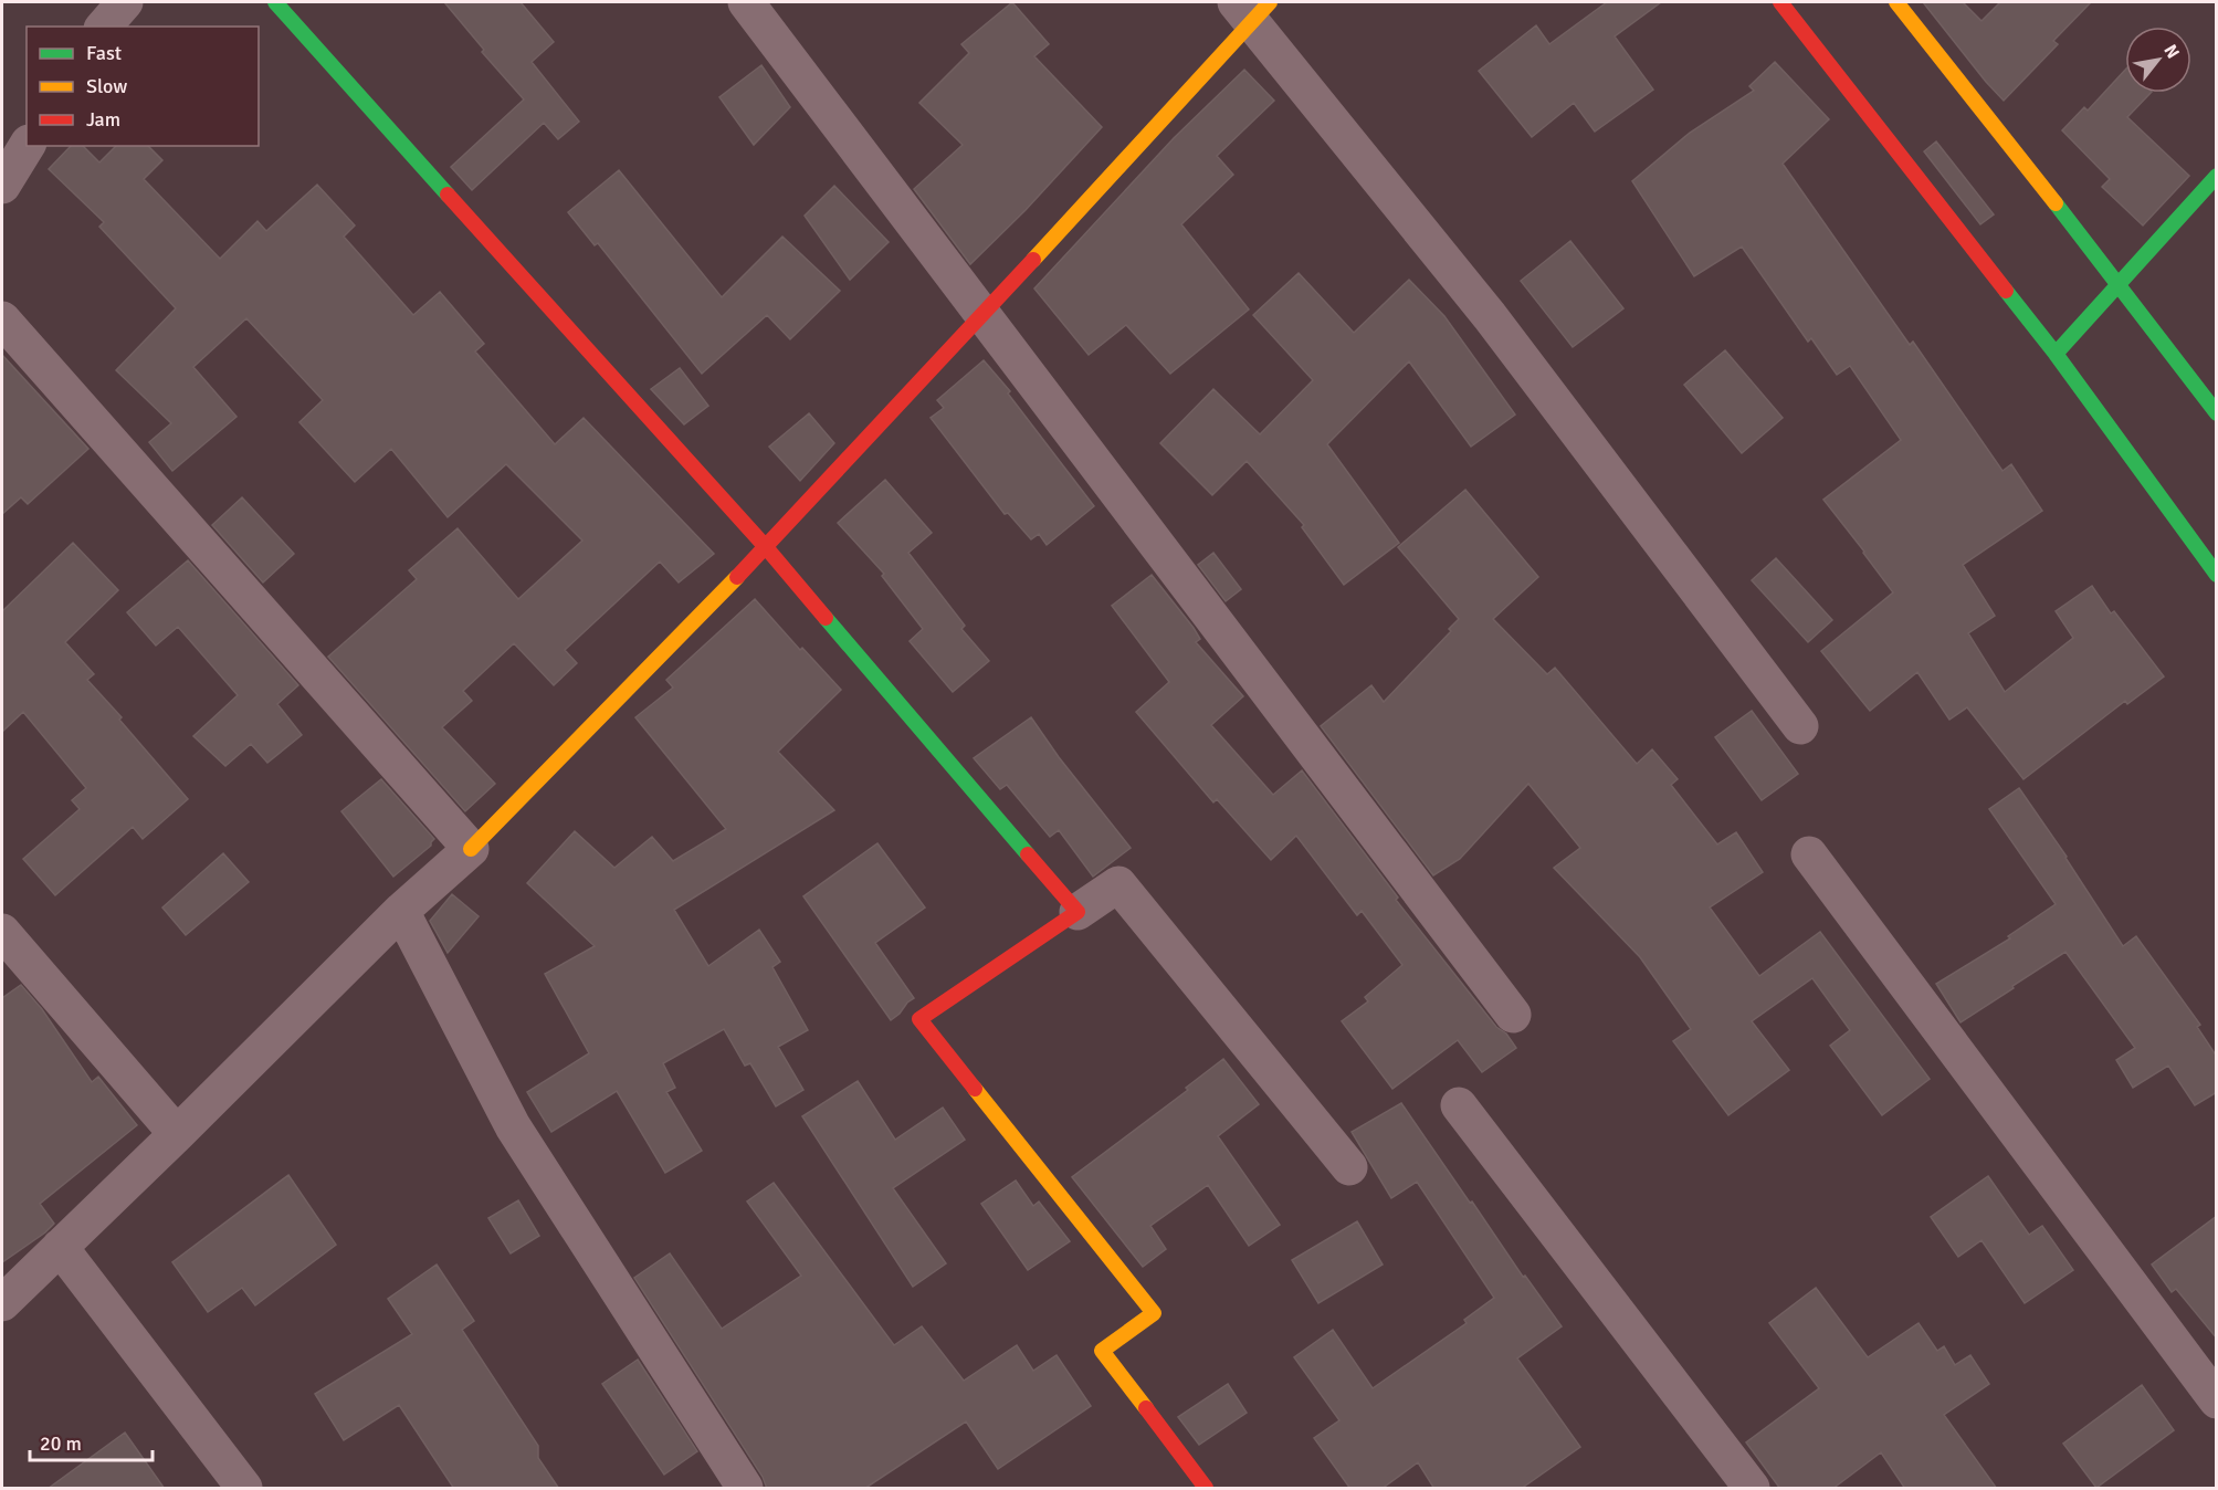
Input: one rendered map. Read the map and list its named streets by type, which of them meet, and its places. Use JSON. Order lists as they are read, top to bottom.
{
  "legend": ["Fast", "Slow", "Jam"],
  "scale_bar": "20 m",
  "north": "top right"
}
